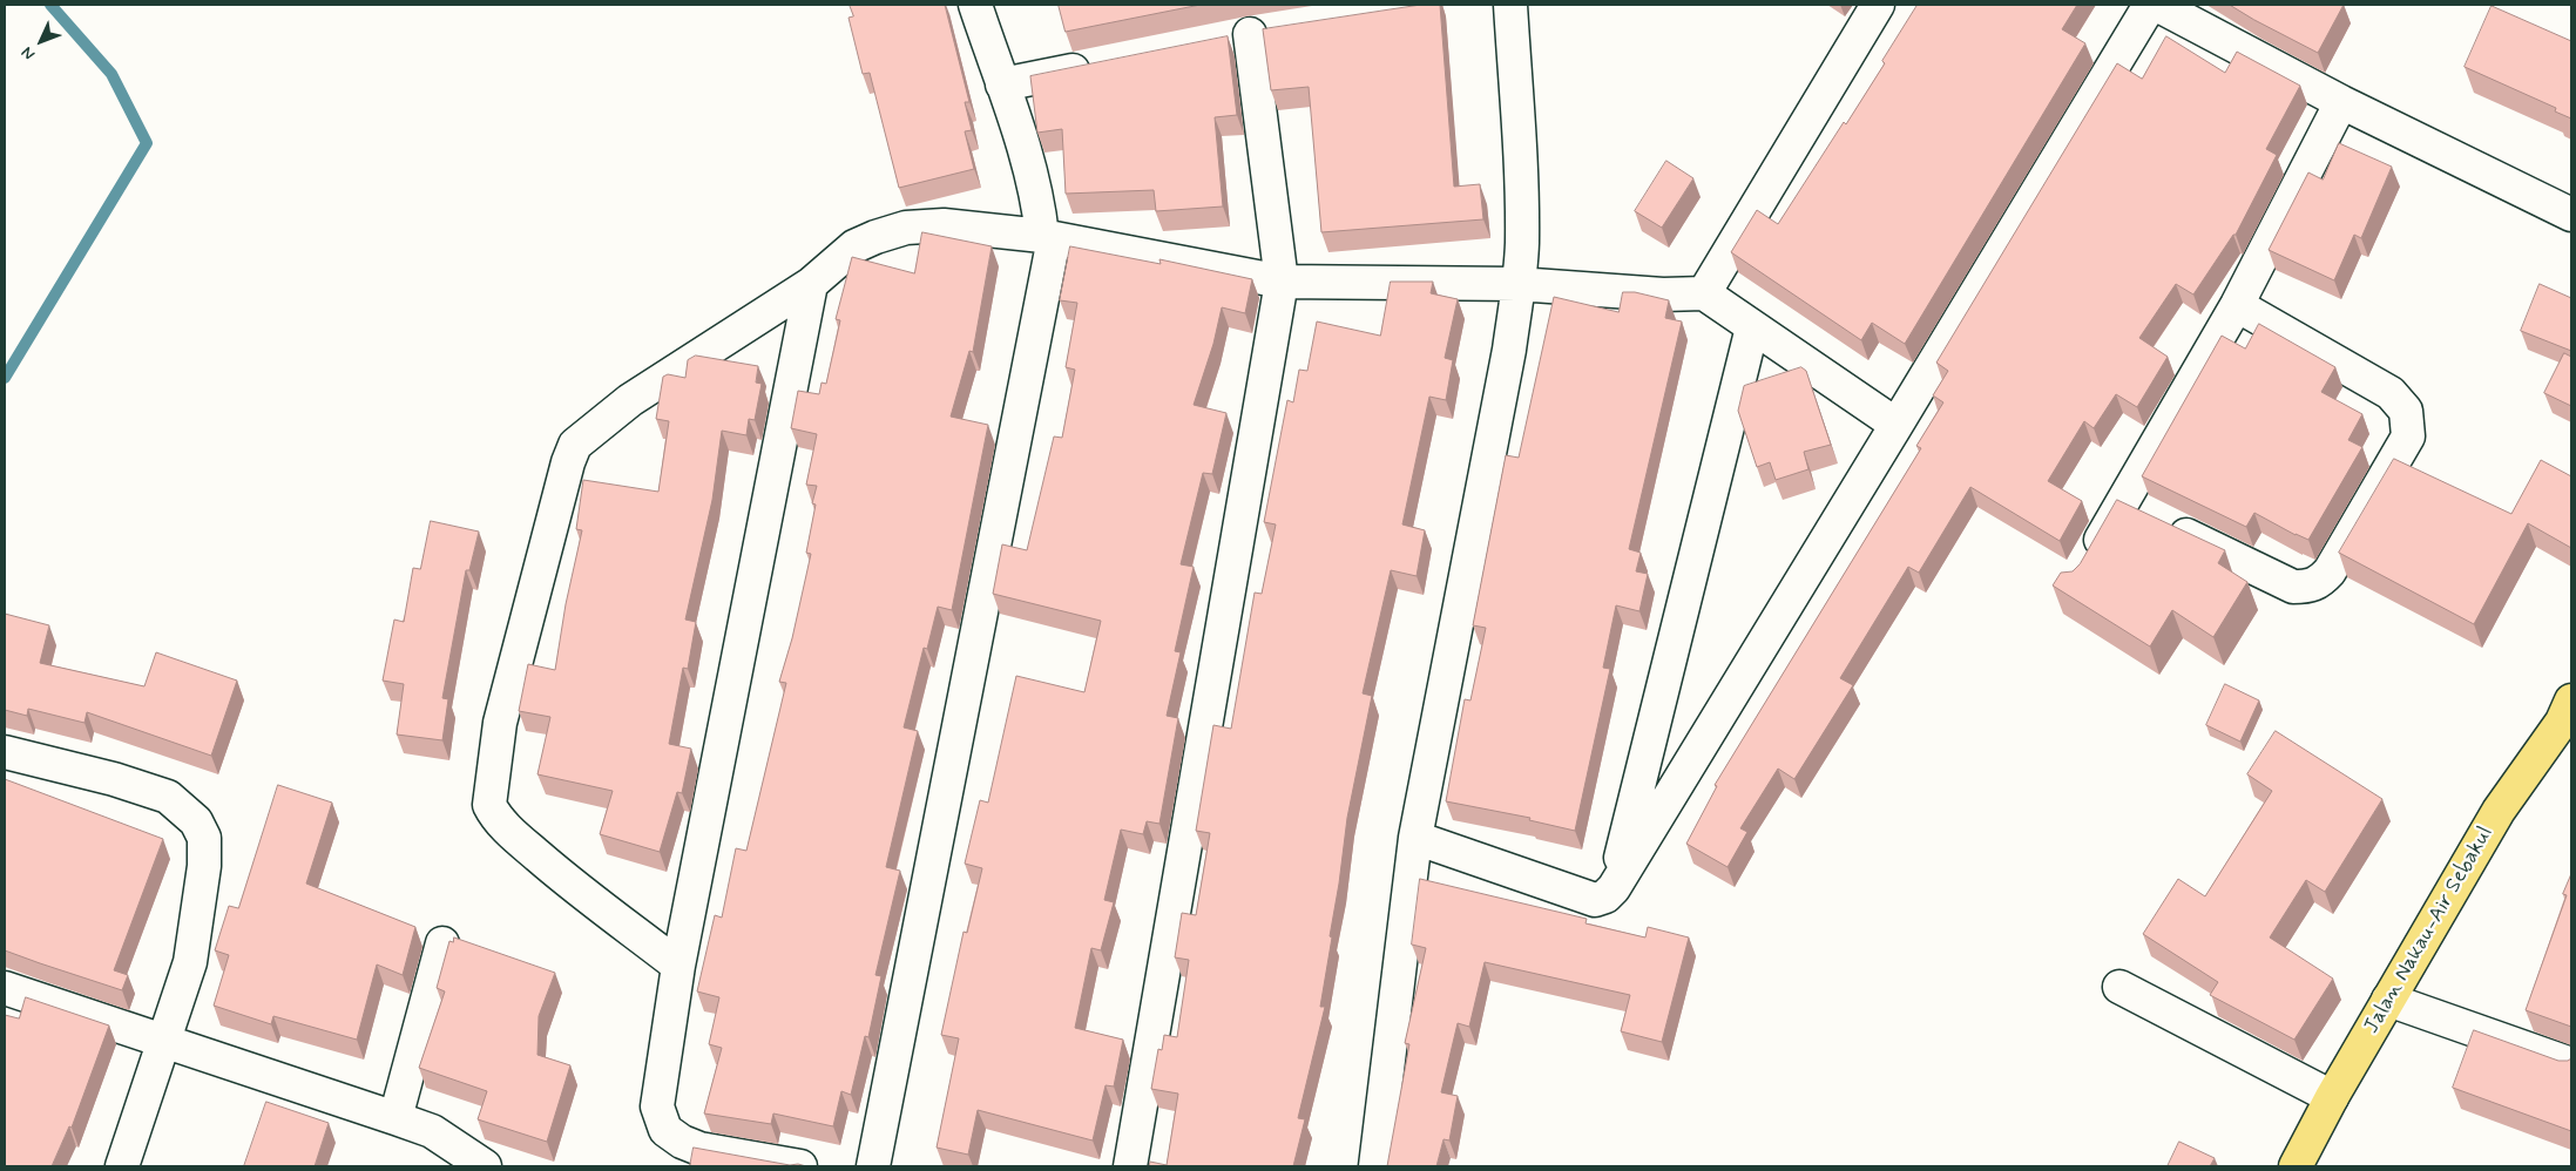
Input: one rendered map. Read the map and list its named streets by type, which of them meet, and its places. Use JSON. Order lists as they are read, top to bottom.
{
  "streets": {
    "highway": ["Jalan Nakau-Air Sebakul"]
  },
  "north": "bottom left"
}
